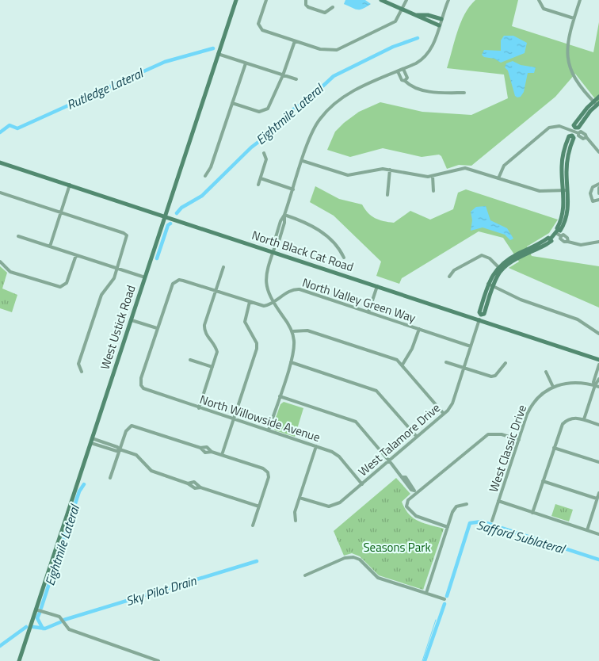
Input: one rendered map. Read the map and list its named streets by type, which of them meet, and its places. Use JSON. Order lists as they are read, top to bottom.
{
  "streets": {
    "main road": ["North Black Cat Road", "West Ustick Road"],
    "street": [
      "North Valley Green Way",
      "North Willowside Avenue",
      "West Talamore Drive",
      "West Classic Drive"
    ]
  },
  "crossings": [
    ["North Black Cat Road", "West Ustick Road"],
    ["North Black Cat Road", "West Talamore Drive"],
    ["North Valley Green Way", "West Talamore Drive"],
    ["North Willowside Avenue", "West Talamore Drive"]
  ],
  "water": [
    "Rutledge Lateral",
    "Eightmile Lateral",
    "Safford Sublateral",
    "Sky Pilot Drain"
  ],
  "parks": ["Seasons Park"]
}
